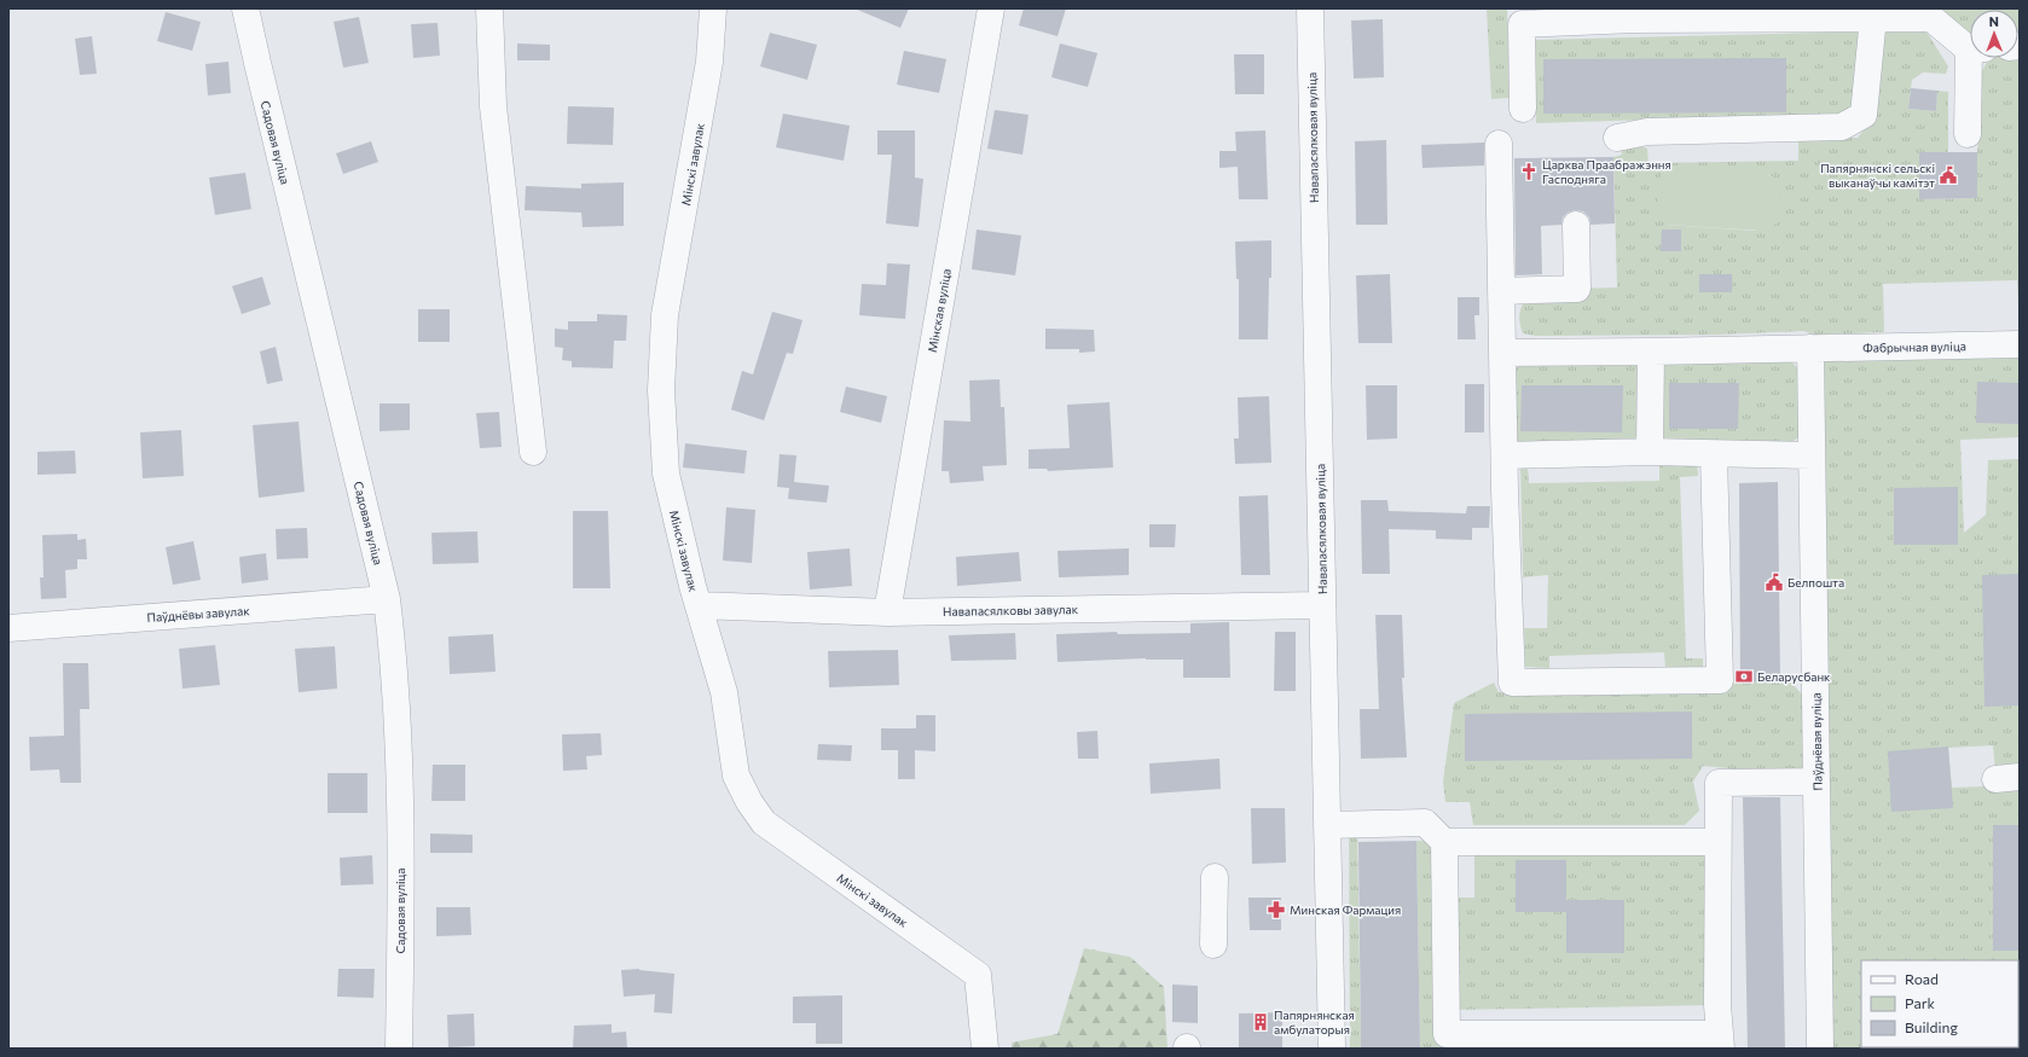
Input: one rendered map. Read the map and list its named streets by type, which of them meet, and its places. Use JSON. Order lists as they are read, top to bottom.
{
  "streets": {
    "street": [
      "Навапасялковая вуліца",
      "Садовая вуліца",
      "Мінскі завулак",
      "Мінская вуліца",
      "Фабрычная вуліца",
      "Навапасялковы завулак",
      "Паўднёвы завулак",
      "Паўднёвая вуліца"
    ]
  },
  "crossings": [
    ["Навапасялковая вуліца", "Навапасялковы завулак"],
    ["Садовая вуліца", "Паўднёвы завулак"],
    ["Мінскі завулак", "Навапасялковы завулак"],
    ["Мінская вуліца", "Навапасялковы завулак"],
    ["Фабрычная вуліца", "Паўднёвая вуліца"]
  ],
  "places": {
    "church": ["Царква Праабражэння Гасподняга"],
    "public building": ["Папярнянскі сельскі выканаўчы камітэт", "Белпошта"],
    "bank": ["Беларусбанк"],
    "pharmacy": ["Минская Фармация"],
    "building": ["Папярнянская амбулаторыя"]
  },
  "legend": ["Road", "Park", "Building"],
  "north": "top"
}
